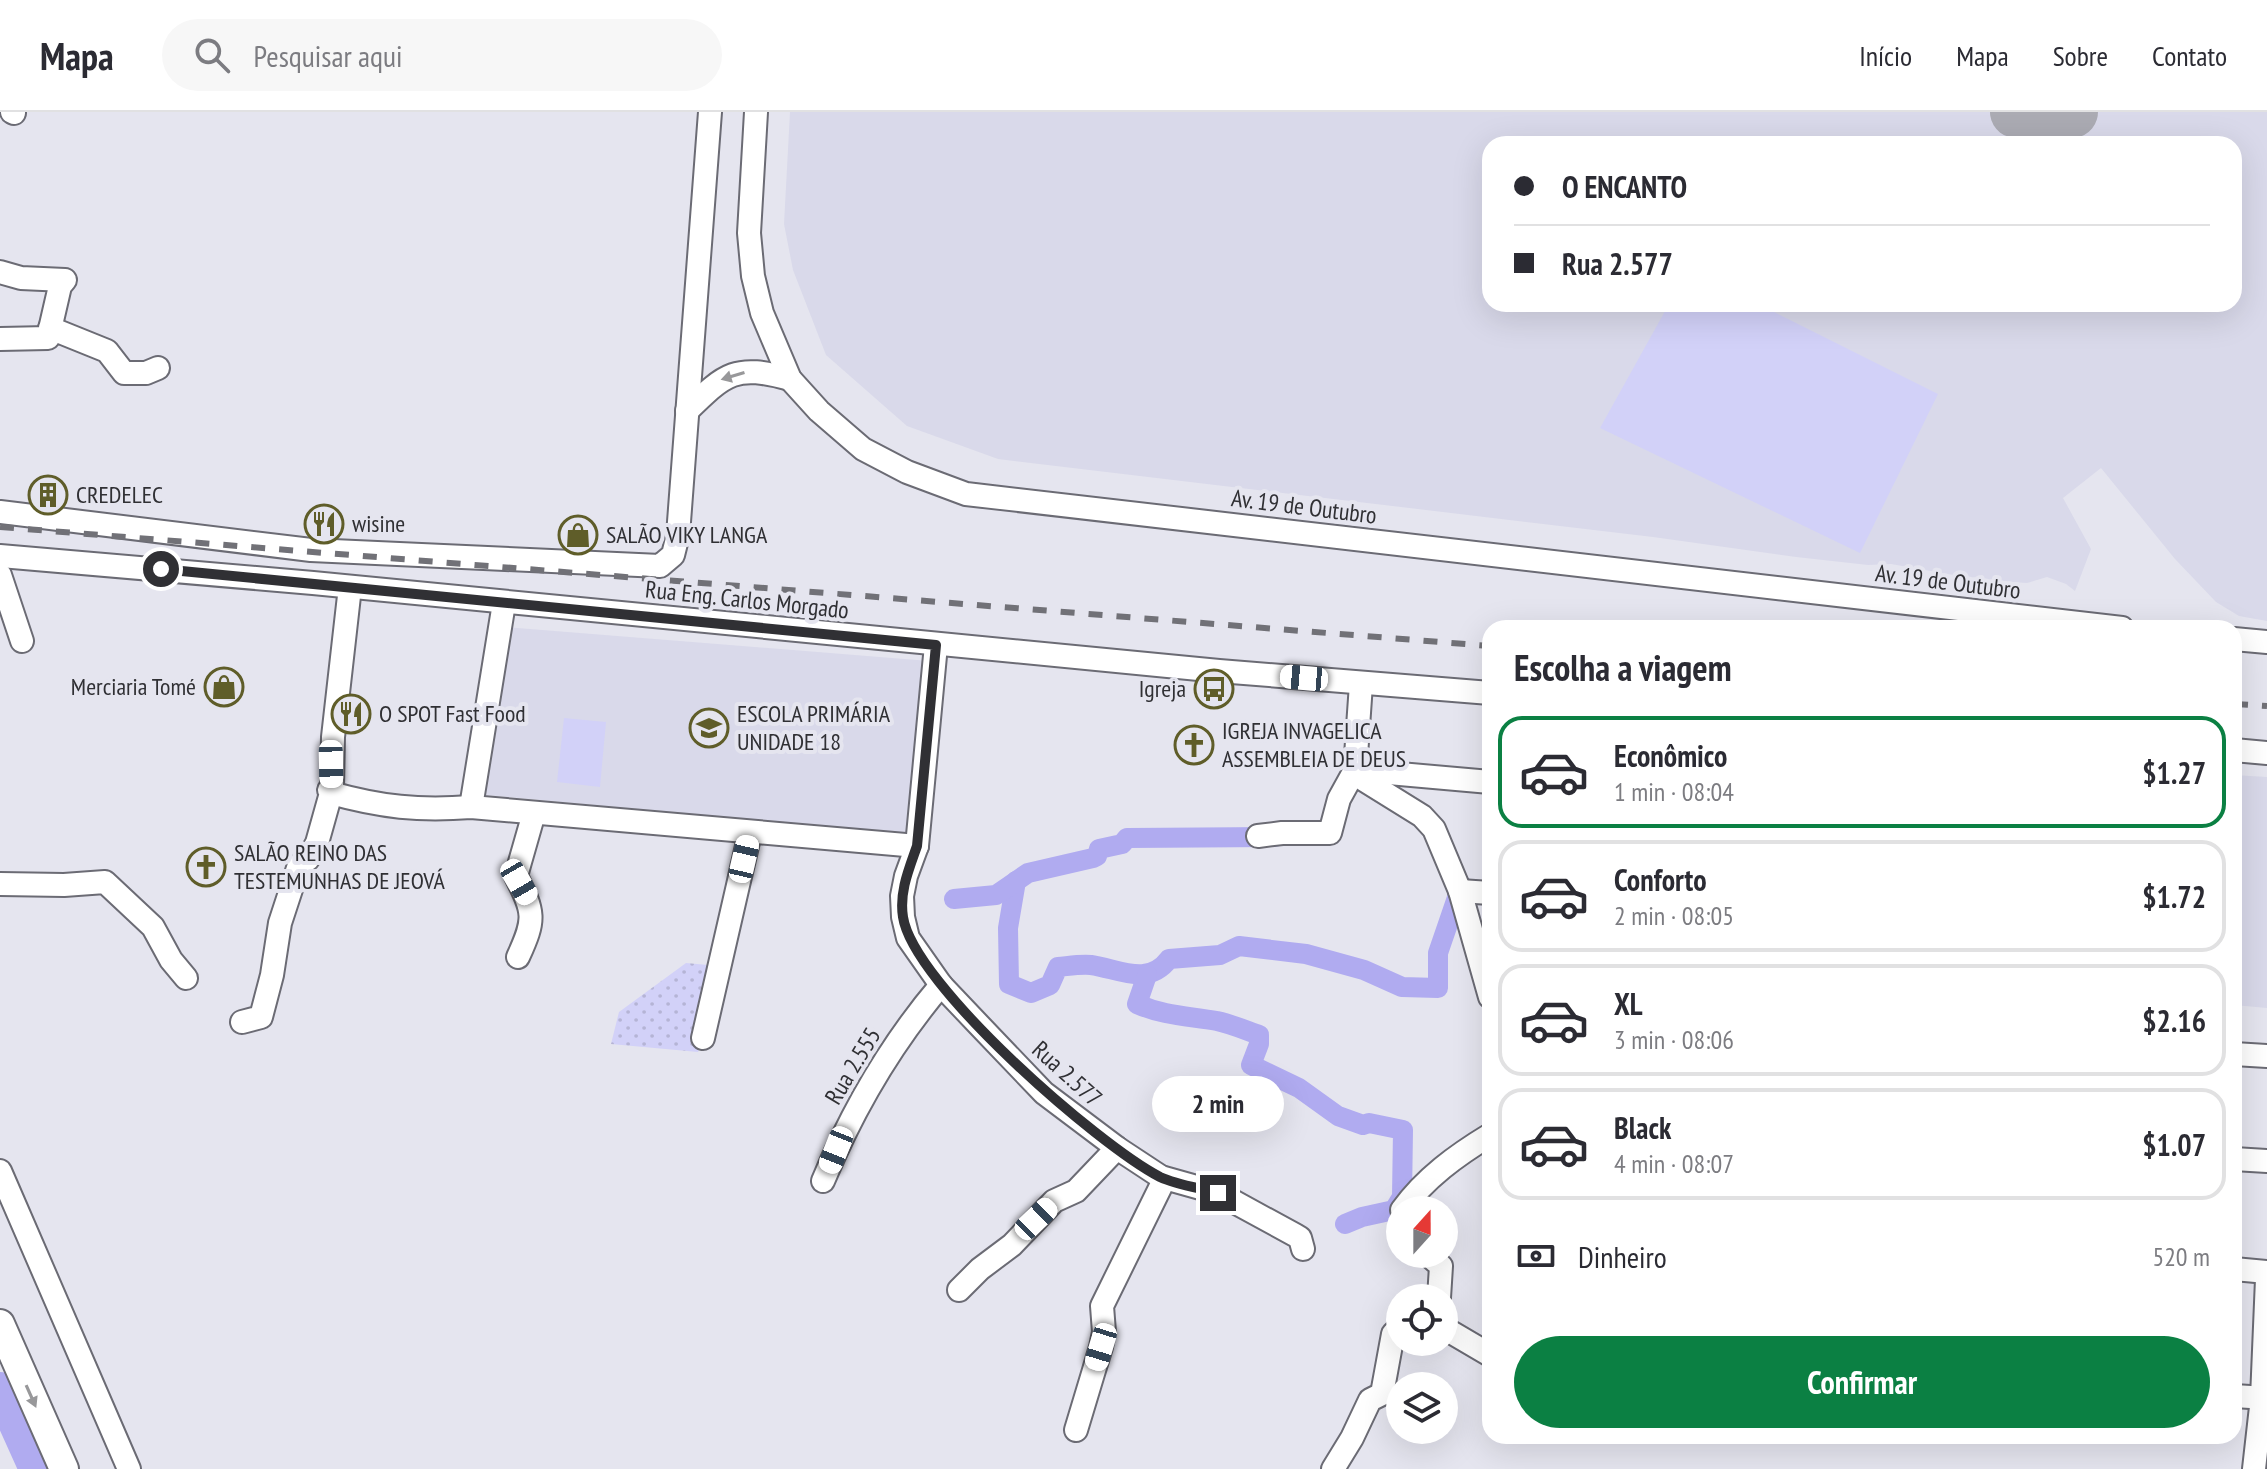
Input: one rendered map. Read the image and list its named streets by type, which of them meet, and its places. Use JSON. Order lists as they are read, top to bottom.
{
  "streets": {
    "street": [
      "Av. 19 de Outubro",
      "Rua Eng. Carlos Morgado",
      "Rua 2.555",
      "Rua 2.577"
    ]
  },
  "crossings": [
    ["Rua Eng. Carlos Morgado", "Rua 2.577"],
    ["Rua 2.555", "Rua 2.577"]
  ],
  "places": {
    "building": ["CREDELEC"],
    "restaurant": ["wisine", "O SPOT Fast Food"],
    "shop": ["SALÃO VIKY LANGA", "Merciaria Tomé"],
    "bus stop": ["Igreja"],
    "school or university": ["ESCOLA PRIMÁRIA UNIDADE 18"],
    "church": ["IGREJA INVAGELICA ASSEMBLEIA DE DEUS", "SALÃO REINO DAS TESTEMUNHAS DE JEOVÁ"]
  },
  "north": "top",
  "page": {
    "header": "Mapa",
    "search": "Pesquisar aqui",
    "nav": [
      "Início",
      "Mapa",
      "Sobre",
      "Contato"
    ],
    "banner": ["O ENCANTO", "Rua 2.577"],
    "heading": "Escolha a viagem",
    "list": [
      {
        "name": "Econômico",
        "note": "1 min · 08:04",
        "value": "$1.27"
      },
      {
        "name": "Conforto",
        "note": "2 min · 08:05",
        "value": "$1.72"
      },
      {
        "name": "XL",
        "note": "3 min · 08:06",
        "value": "$2.16"
      },
      {
        "name": "Black",
        "note": "4 min · 08:07",
        "value": "$1.07"
      }
    ],
    "bubble": "2 min",
    "pay": ["Dinheiro", "520 m"],
    "buttons": "Confirmar"
  }
}
